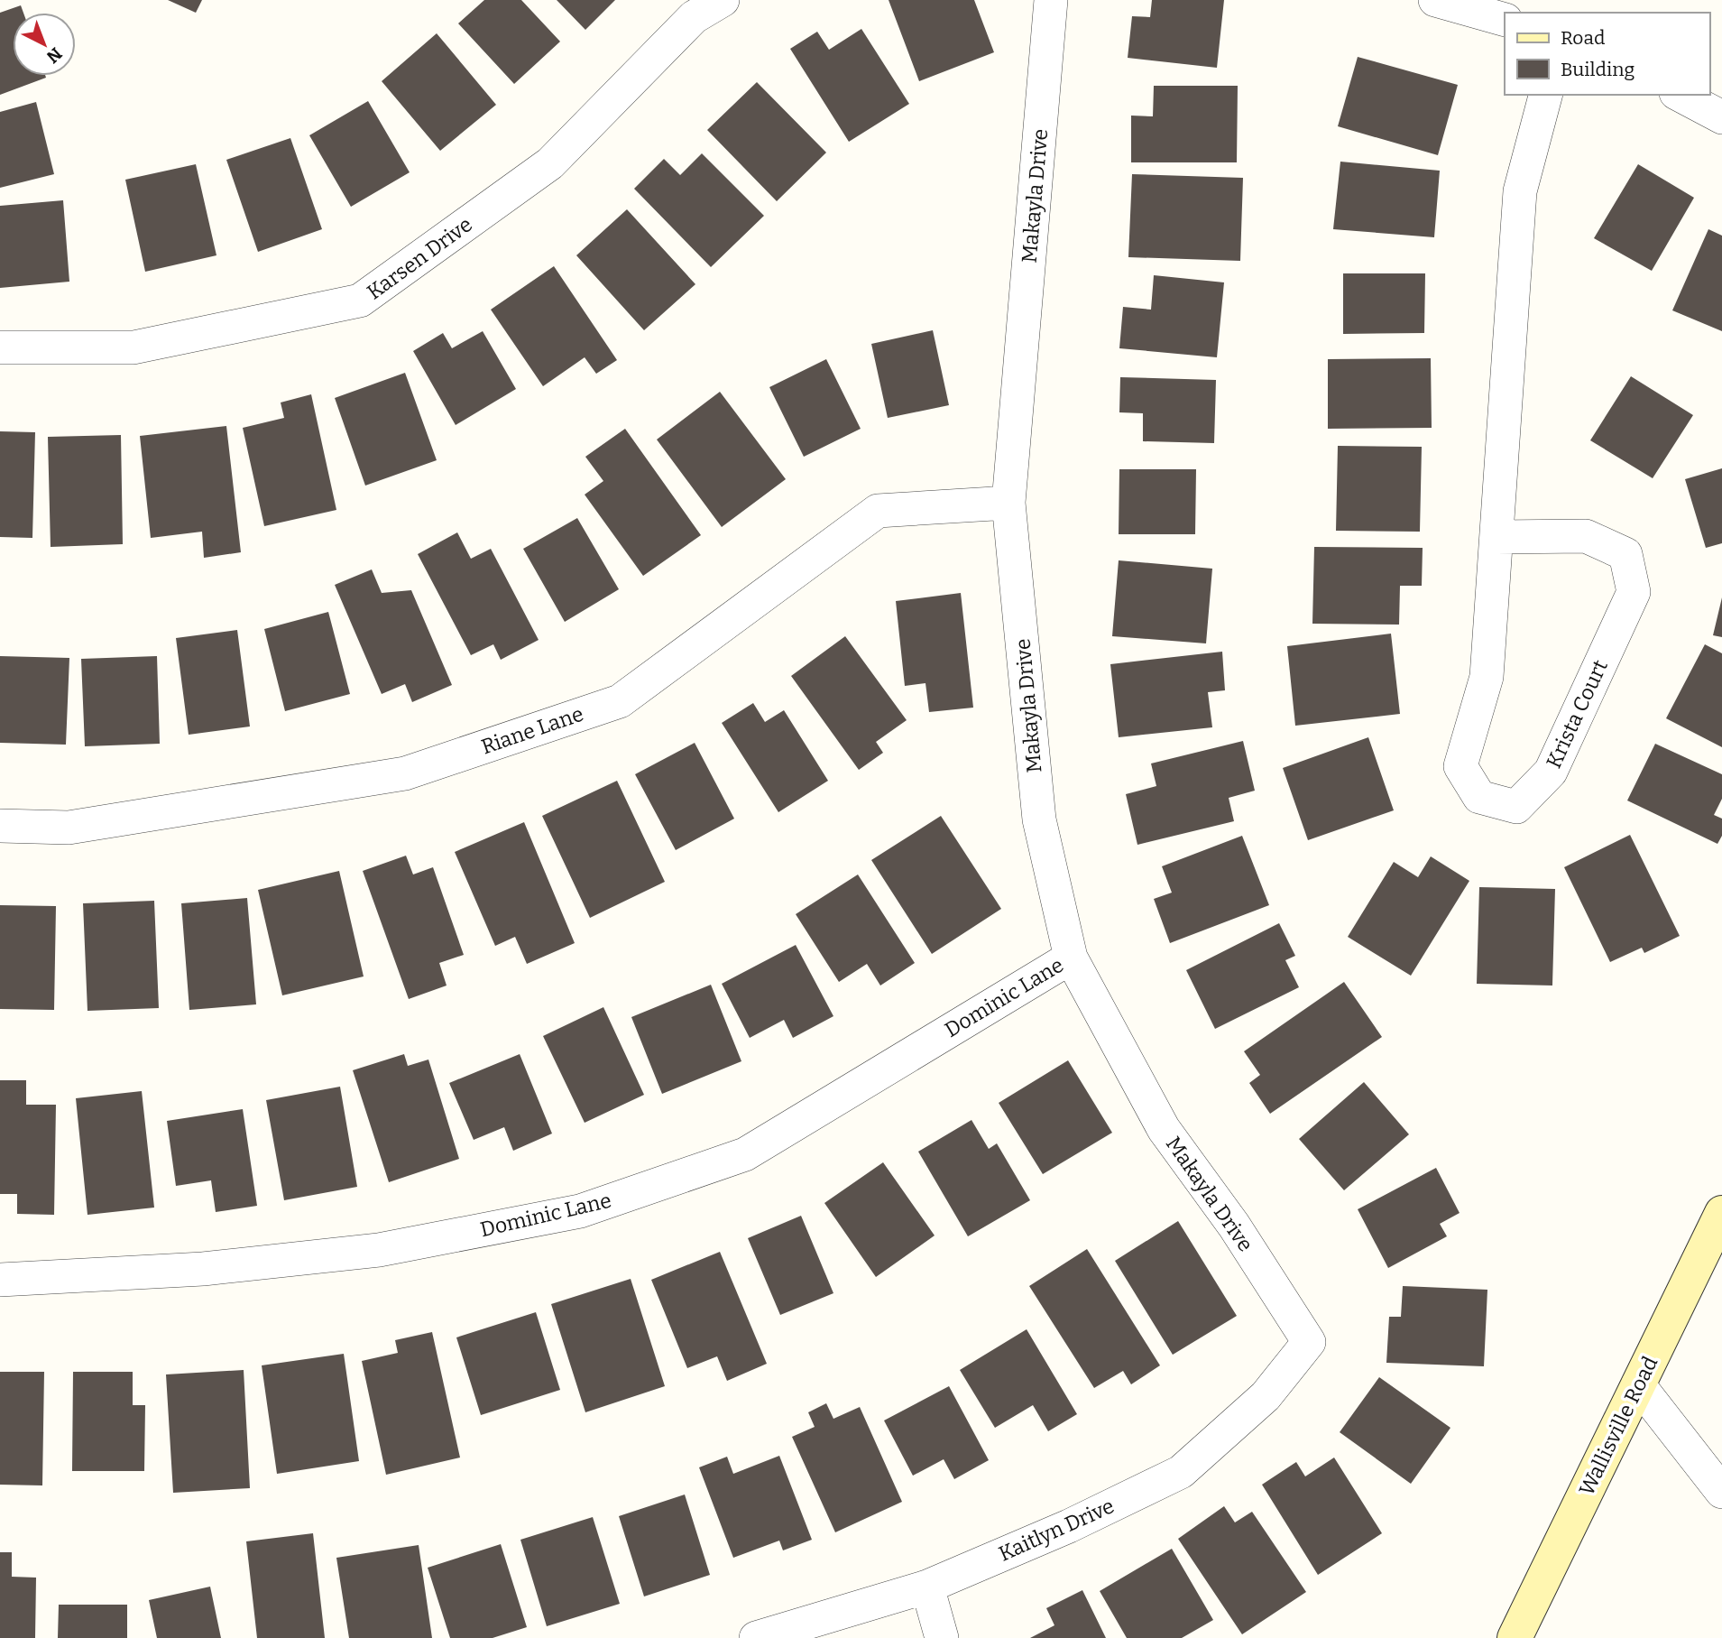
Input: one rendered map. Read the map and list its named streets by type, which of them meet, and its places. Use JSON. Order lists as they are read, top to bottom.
{
  "streets": {
    "main road": ["Wallisville Road"],
    "street": [
      "Makayla Drive",
      "Karsen Drive",
      "Krista Court",
      "Riane Lane",
      "Dominic Lane",
      "Kaitlyn Drive"
    ]
  },
  "crossings": [
    ["Makayla Drive", "Riane Lane"],
    ["Makayla Drive", "Dominic Lane"],
    ["Makayla Drive", "Kaitlyn Drive"]
  ],
  "legend": ["Road", "Building"],
  "north": "bottom right"
}
